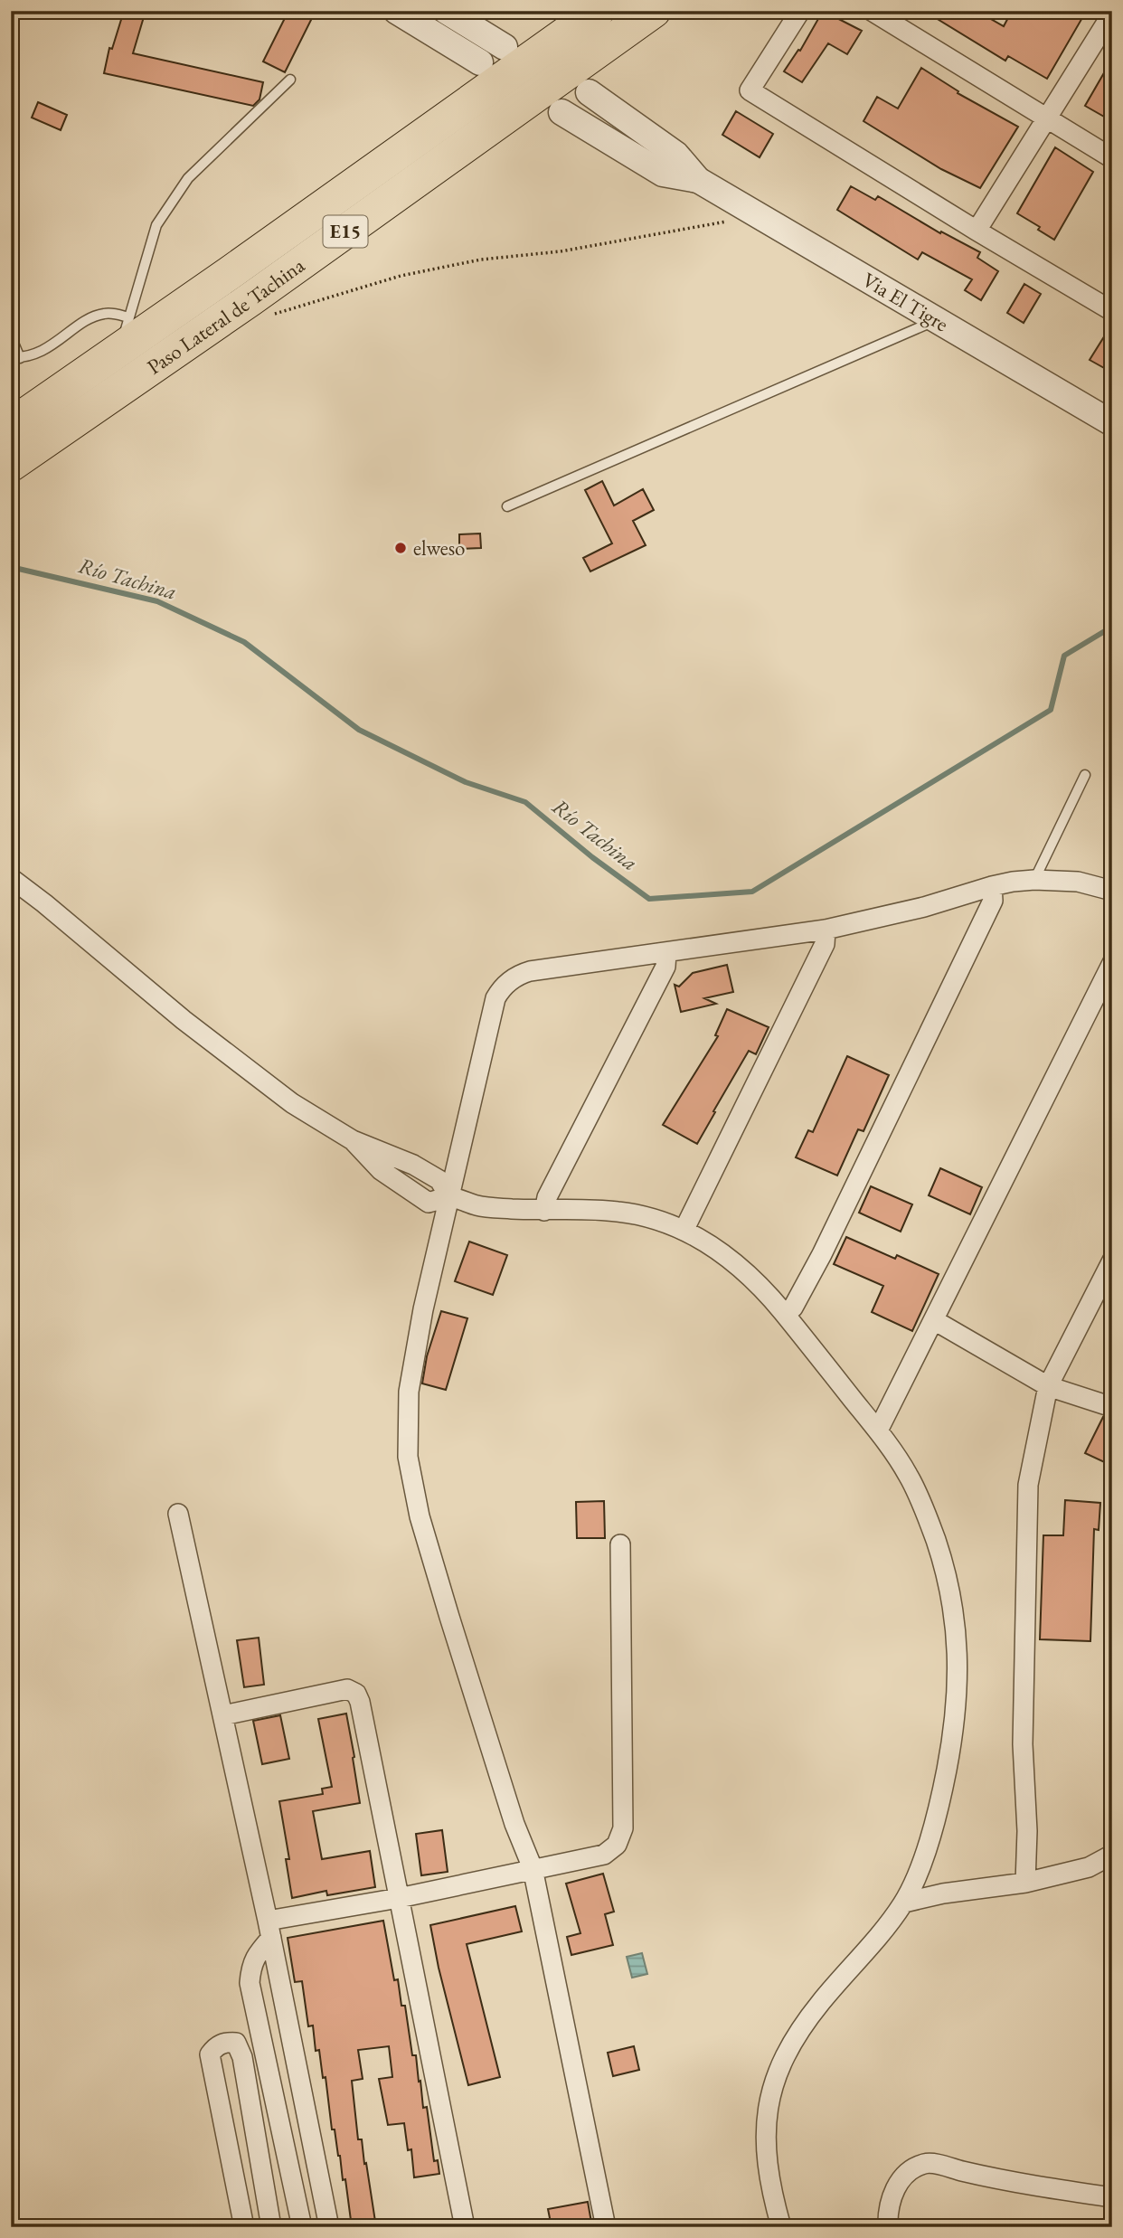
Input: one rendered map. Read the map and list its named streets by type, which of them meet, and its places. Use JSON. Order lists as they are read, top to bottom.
{
  "streets": {
    "highway": ["E15", "Paso Lateral de Tachina"],
    "street": ["Via El Tigre"]
  },
  "water": ["Río Tachina"],
  "places": ["elweso"]
}
